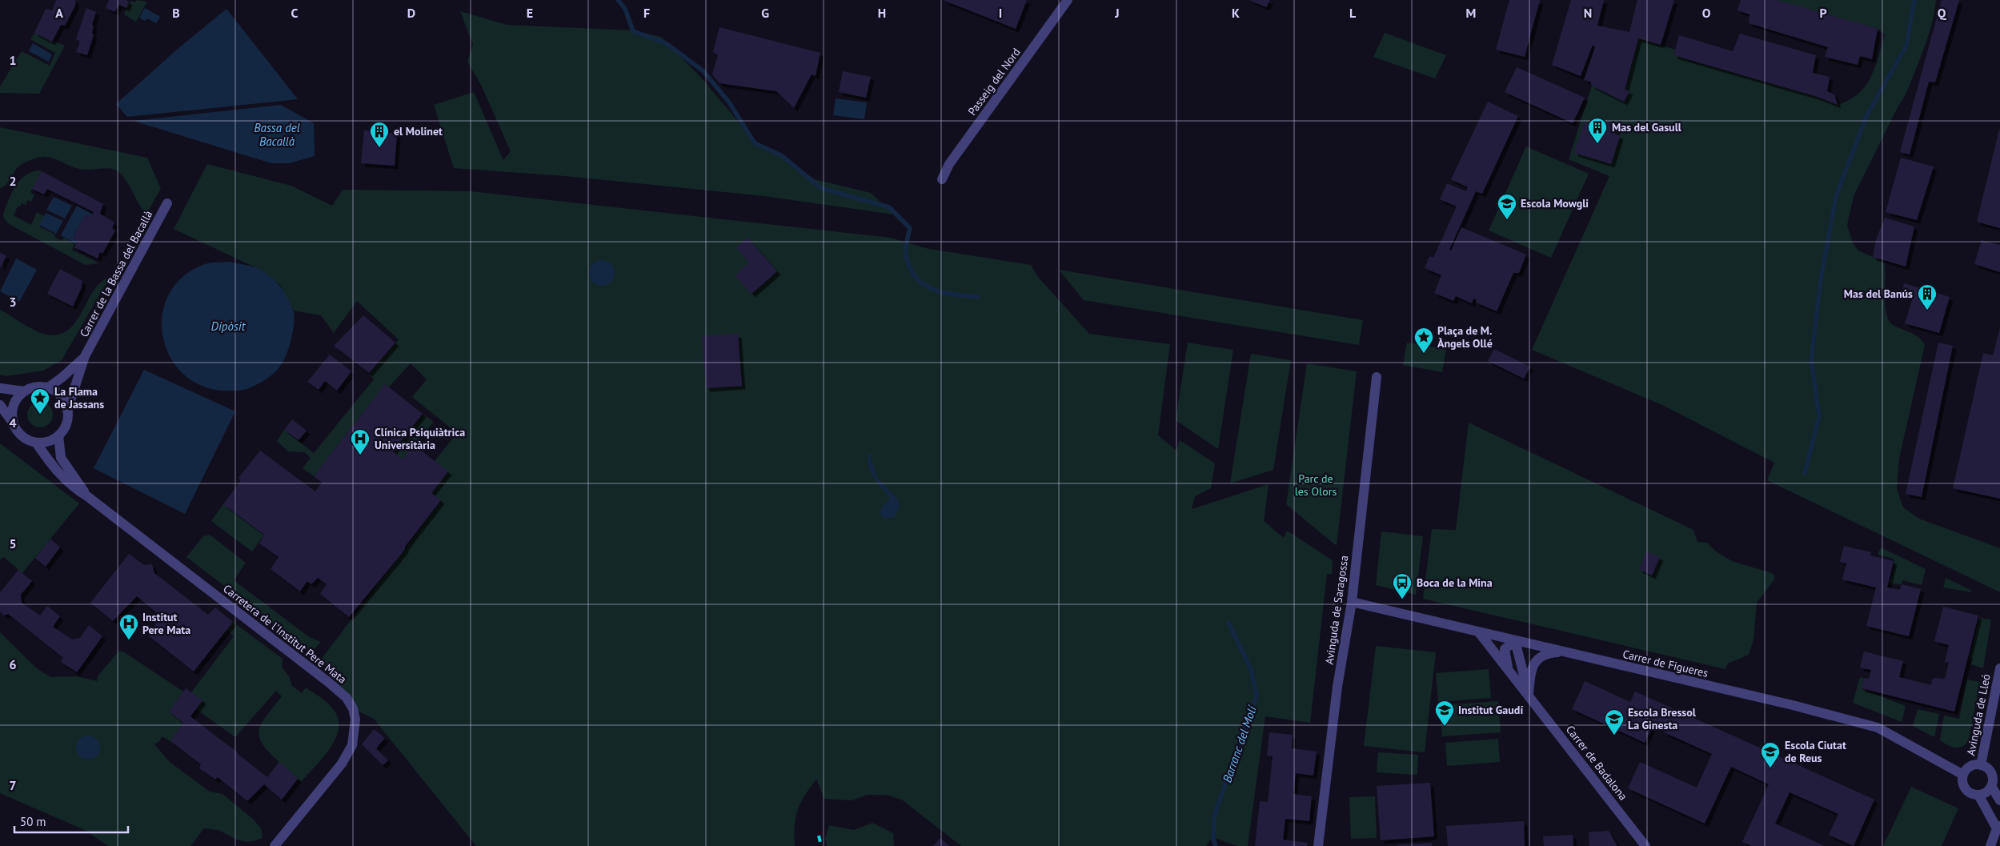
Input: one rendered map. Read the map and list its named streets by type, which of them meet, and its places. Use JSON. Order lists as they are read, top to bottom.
{
  "streets": {
    "street": [
      "Passeig del Nord",
      "Carrer de la Bassa del Bacallà",
      "Avinguda de Saragossa",
      "Carretera de l'Institut Pere Mata",
      "Carrer de Figueres",
      "Avinguda de Lleó",
      "Carrer de Badalona"
    ]
  },
  "crossings": [
    ["Carrer de la Bassa del Bacallà", "Carretera de l'Institut Pere Mata"],
    ["Avinguda de Saragossa", "Carrer de Figueres"],
    ["Carrer de Figueres", "Avinguda de Lleó"],
    ["Carrer de Figueres", "Carrer de Badalona"]
  ],
  "water": ["Bassa del Bacallà", "Dipòsit", "Barranc del Molí"],
  "parks": ["Parc de les Olors"],
  "places": {
    "building": ["Mas del Gasull", "el Molinet", "Mas del Banús"],
    "school or university": [
      "Escola Mowgli",
      "Institut Gaudí",
      "Escola Bressol La Ginesta",
      "Escola Ciutat de Reus"
    ],
    "place": ["Plaça de M. Àngels Ollé", "La Flama de Jassans"],
    "hospital": ["Clínica Psiquiàtrica Universitària", "Institut Pere Mata"],
    "bus stop": ["Boca de la Mina"]
  },
  "scale_bar": "50 m",
  "grid": {
    "columns": [
      "A",
      "B",
      "C",
      "D",
      "E",
      "F",
      "G",
      "H",
      "I",
      "J",
      "K",
      "L",
      "M",
      "N",
      "O",
      "P",
      "Q"
    ],
    "rows": [
      "1",
      "2",
      "3",
      "4",
      "5",
      "6",
      "7"
    ]
  }
}
